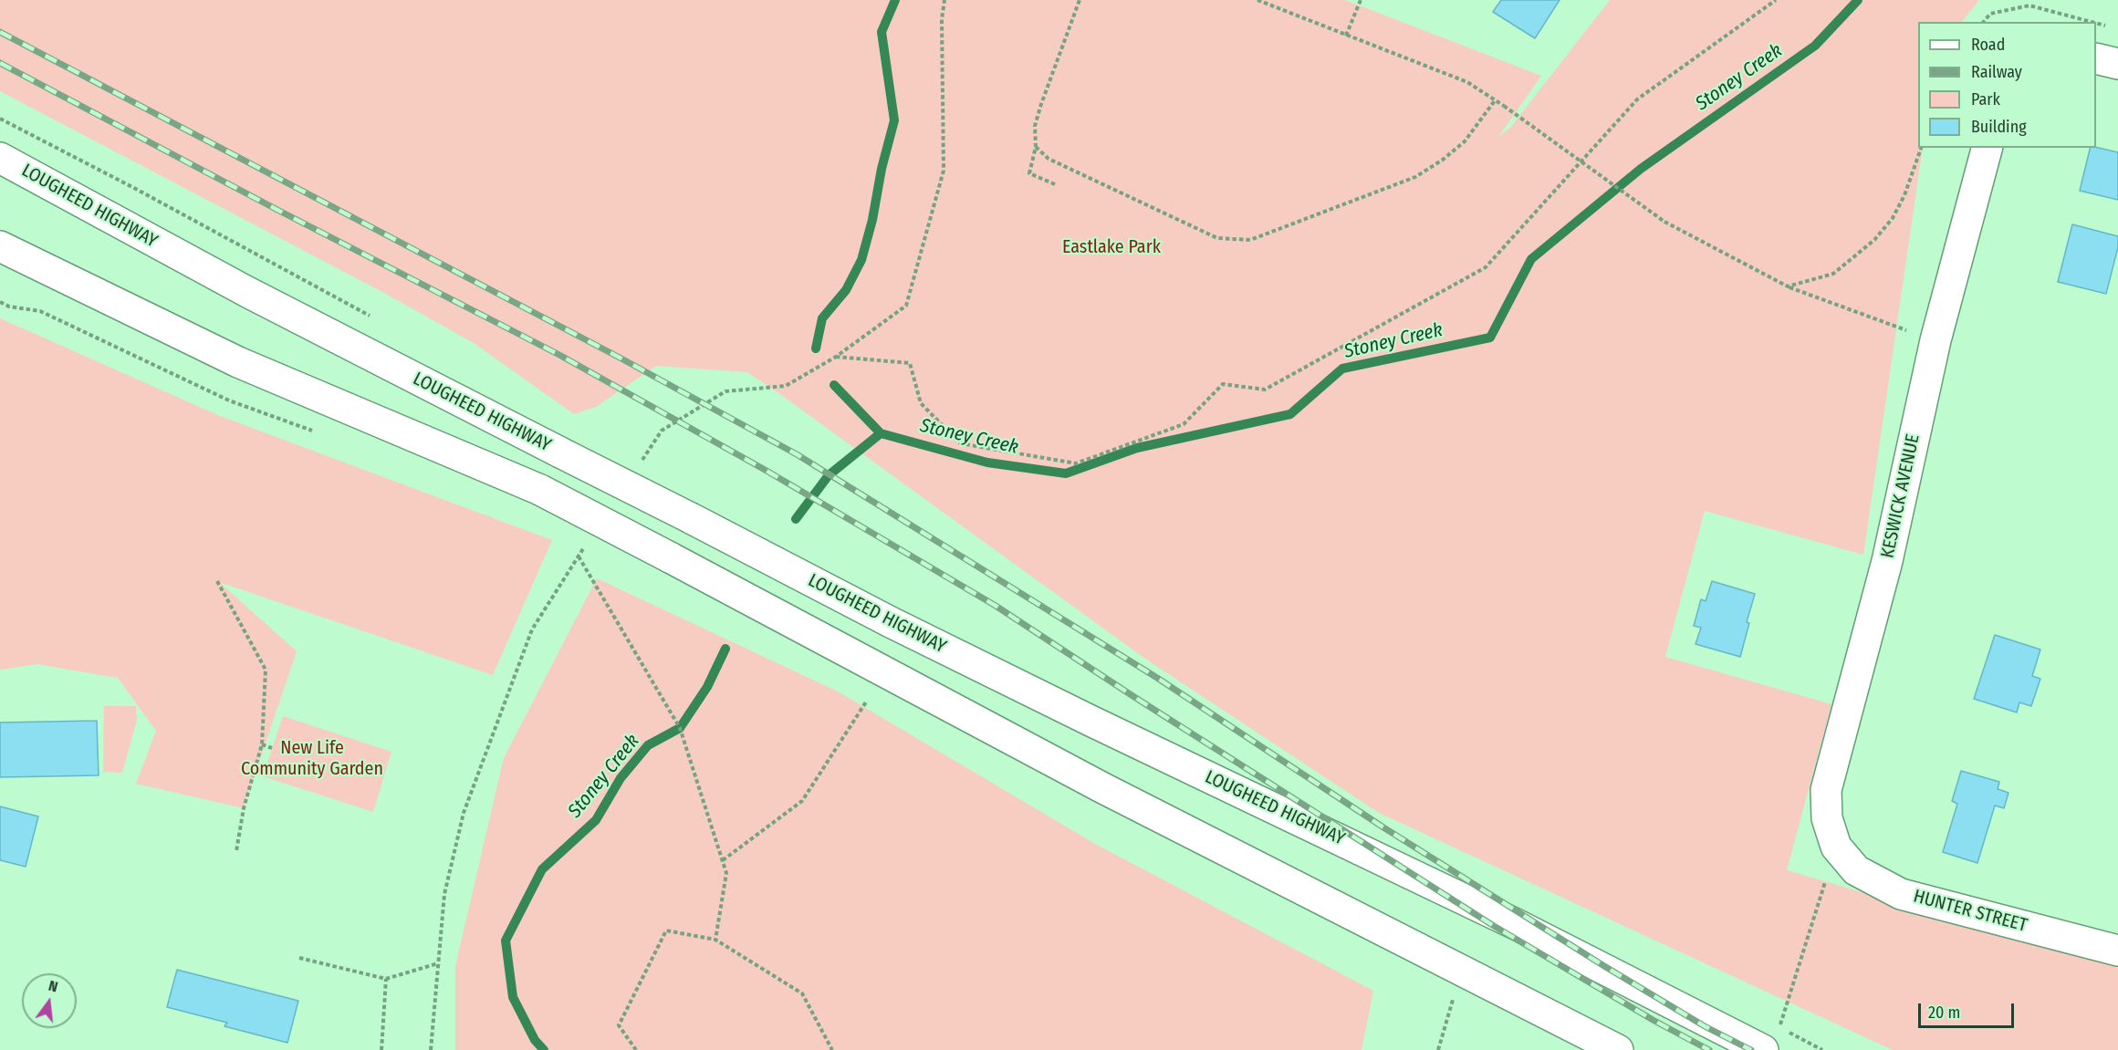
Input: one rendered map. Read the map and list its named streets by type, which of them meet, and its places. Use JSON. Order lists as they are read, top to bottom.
{
  "streets": {
    "main road": ["LOUGHEED HIGHWAY", "KESWICK AVENUE", "HUNTER STREET"]
  },
  "crossings": [
    ["KESWICK AVENUE", "HUNTER STREET"]
  ],
  "water": ["Stoney Creek"],
  "parks": ["Eastlake Park", "New Life Community Garden"],
  "legend": [
    "Road",
    "Railway",
    "Park",
    "Building"
  ],
  "scale_bar": "20 m",
  "north": "top"
}
